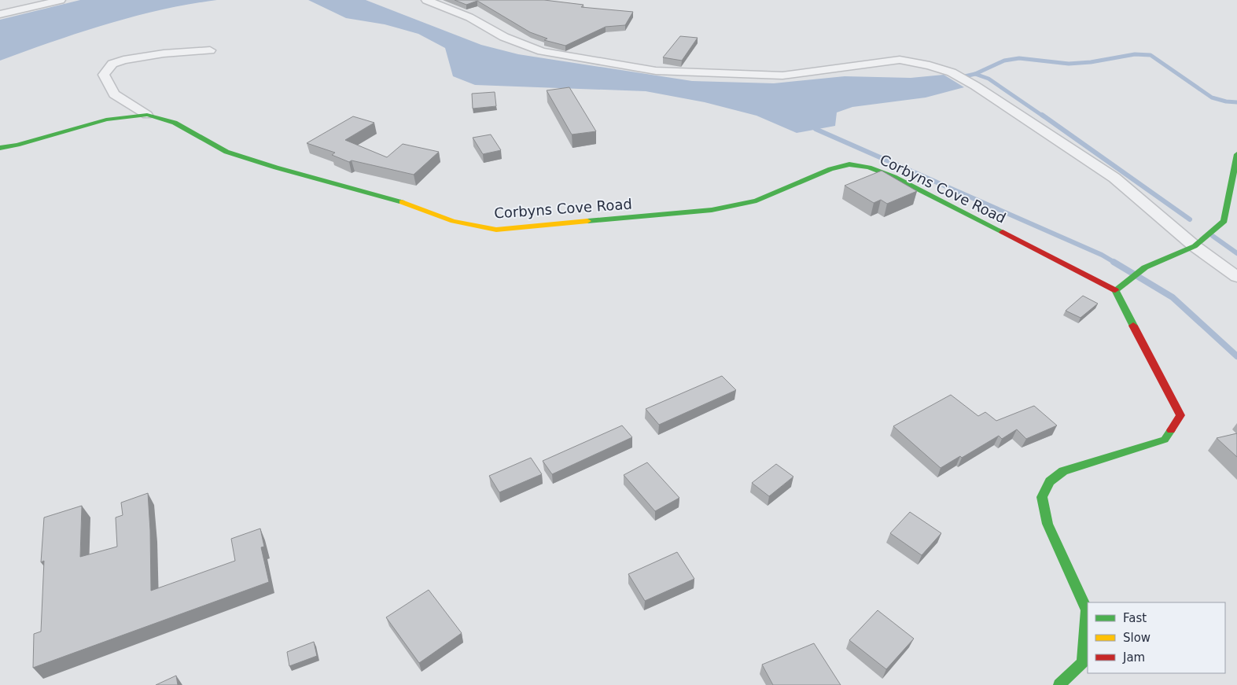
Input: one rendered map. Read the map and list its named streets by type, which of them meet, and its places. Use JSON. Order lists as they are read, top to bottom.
{
  "streets": {
    "main road": ["Corbyns Cove Road"]
  },
  "legend": ["Fast", "Slow", "Jam"]
}
